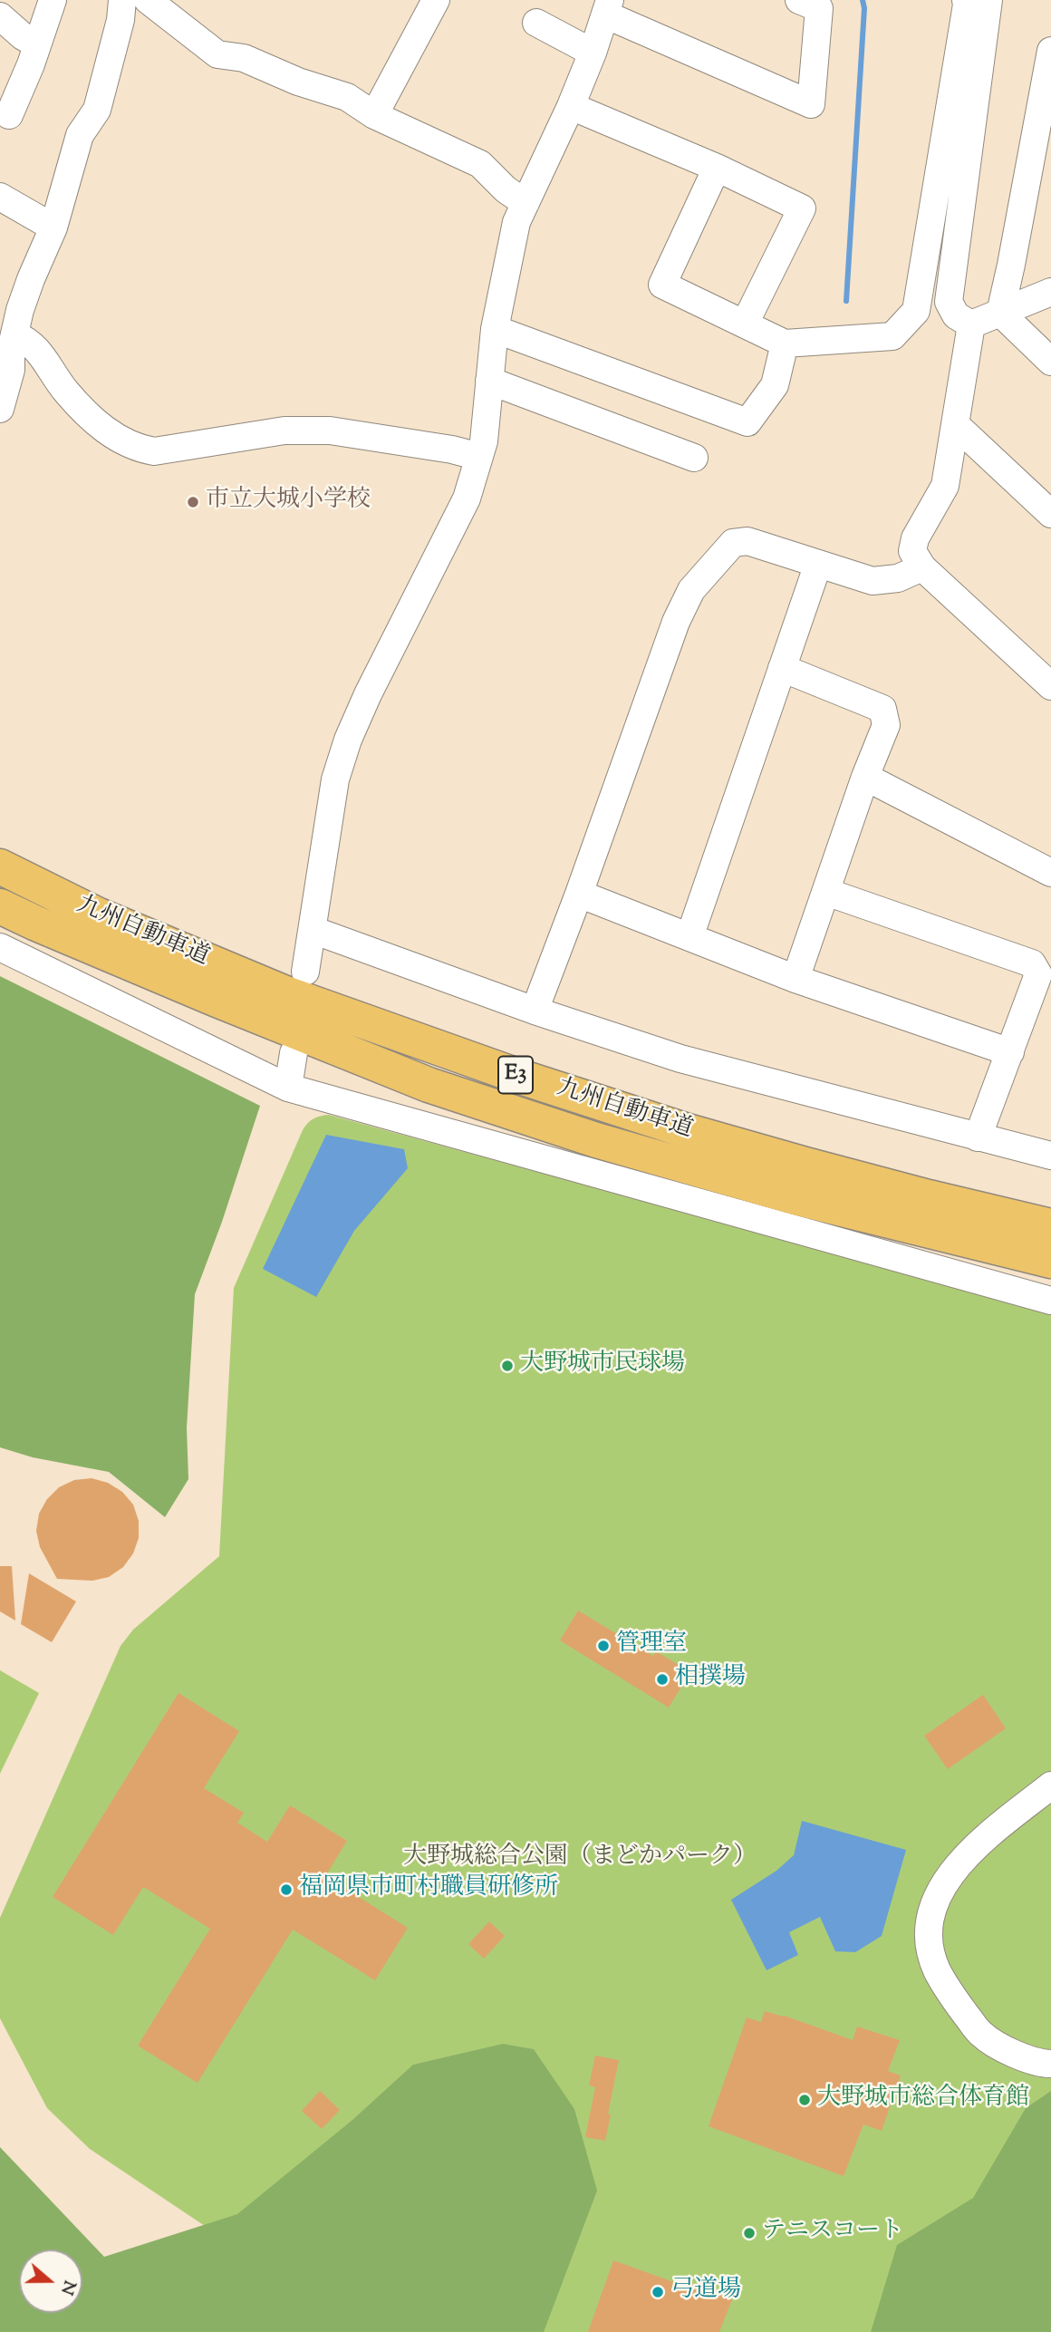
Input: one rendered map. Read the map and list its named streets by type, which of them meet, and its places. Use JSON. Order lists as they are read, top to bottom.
{
  "streets": {
    "highway": ["九州自動車道", "E3"]
  },
  "parks": ["大野城総合公園（まどかパーク）"],
  "places": [
    "市立大城小学校",
    "大野城市民球場",
    "管理室",
    "相撲場",
    "福岡県市町村職員研修所",
    "大野城市総合体育館",
    "テニスコート",
    "弓道場"
  ],
  "north": "right"
}
